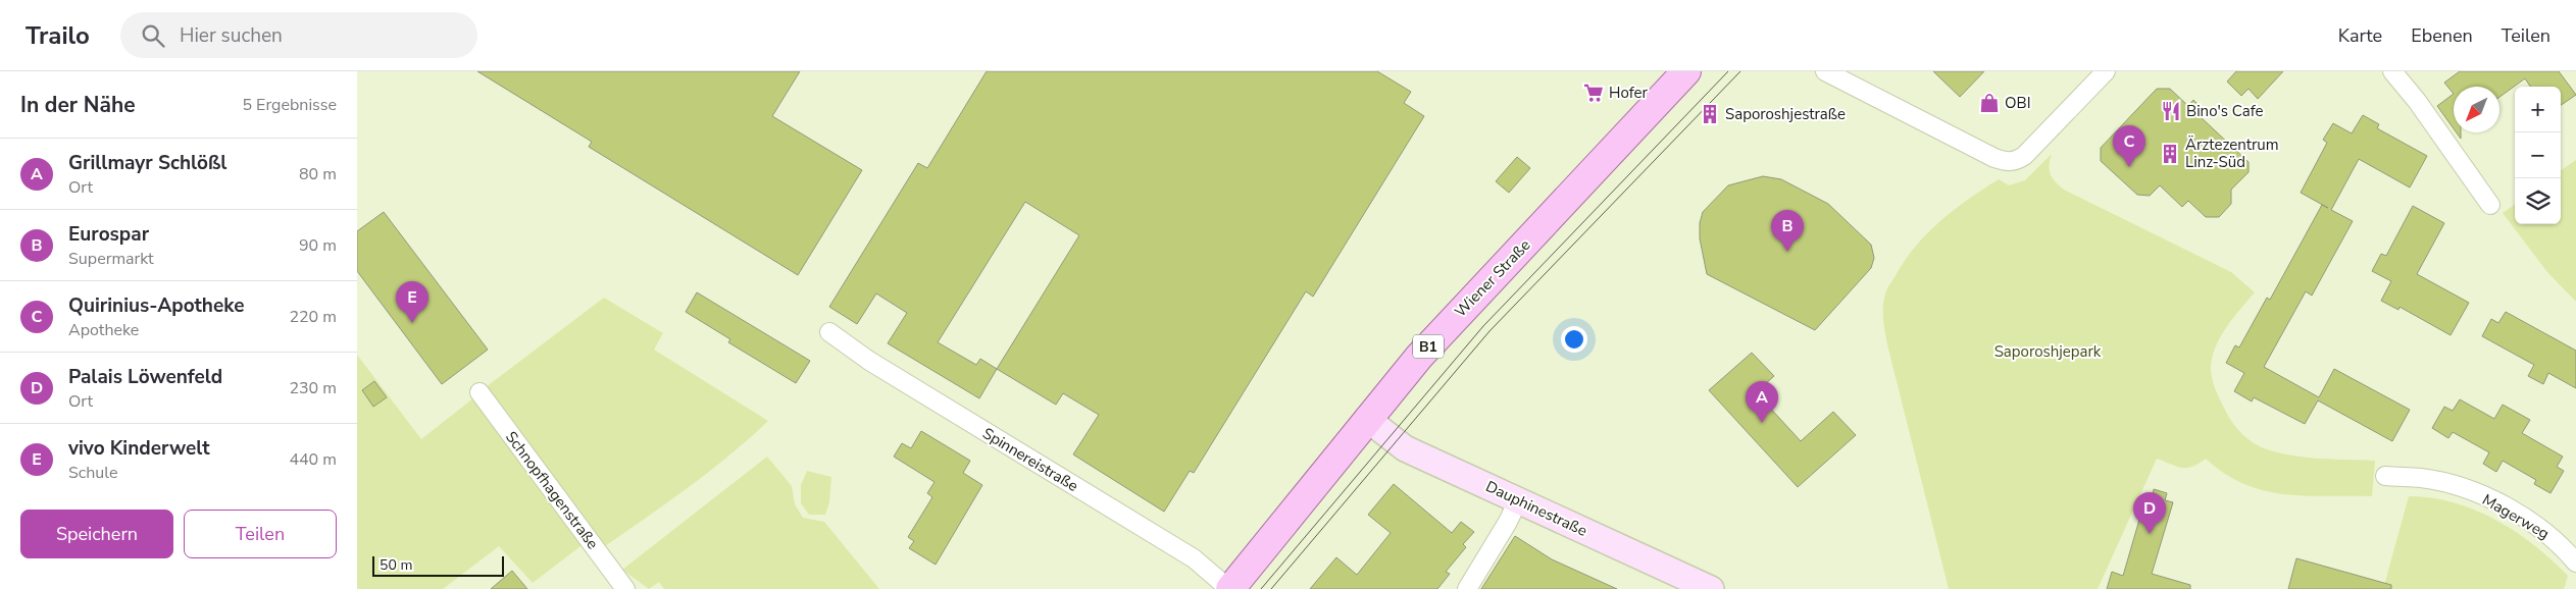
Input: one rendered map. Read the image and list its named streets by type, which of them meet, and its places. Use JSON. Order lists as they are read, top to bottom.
{
  "streets": {
    "main road": ["Wiener Straße", "B1", "Dauphinestraße"],
    "street": ["Spinnereistraße", "Schnopfhagenstraße", "Magerweg"]
  },
  "crossings": [
    ["Wiener Straße", "Spinnereistraße"],
    ["Wiener Straße", "Dauphinestraße"]
  ],
  "parks": ["Saporoshjepark"],
  "places": {
    "supermarket": ["Hofer"],
    "shop": ["OBI"],
    "restaurant": ["Bino's Cafe"],
    "building": ["Saporoshjestraße", "Ärztezentrum Linz-Süd"]
  },
  "scale_bar": "50 m",
  "north": "bottom left",
  "page": {
    "header": "Trailo",
    "search": "Hier suchen",
    "nav": ["Karte", "Ebenen", "Teilen"],
    "heading": ["In der Nähe", "5 Ergebnisse"],
    "map_buttons": ["+", "−"],
    "pins": [
      "C",
      "B",
      "E",
      "A",
      "D"
    ],
    "list": [
      {
        "mark": "A",
        "name": "Grillmayr Schlößl",
        "note": "Ort",
        "value": "80 m"
      },
      {
        "mark": "B",
        "name": "Eurospar",
        "note": "Supermarkt",
        "value": "90 m"
      },
      {
        "mark": "C",
        "name": "Quirinius-Apotheke",
        "note": "Apotheke",
        "value": "220 m"
      },
      {
        "mark": "D",
        "name": "Palais Löwenfeld",
        "note": "Ort",
        "value": "230 m"
      },
      {
        "mark": "E",
        "name": "vivo Kinderwelt",
        "note": "Schule",
        "value": "440 m"
      }
    ],
    "buttons": ["Speichern", "Teilen"],
    "scale": "50 m"
  }
}
